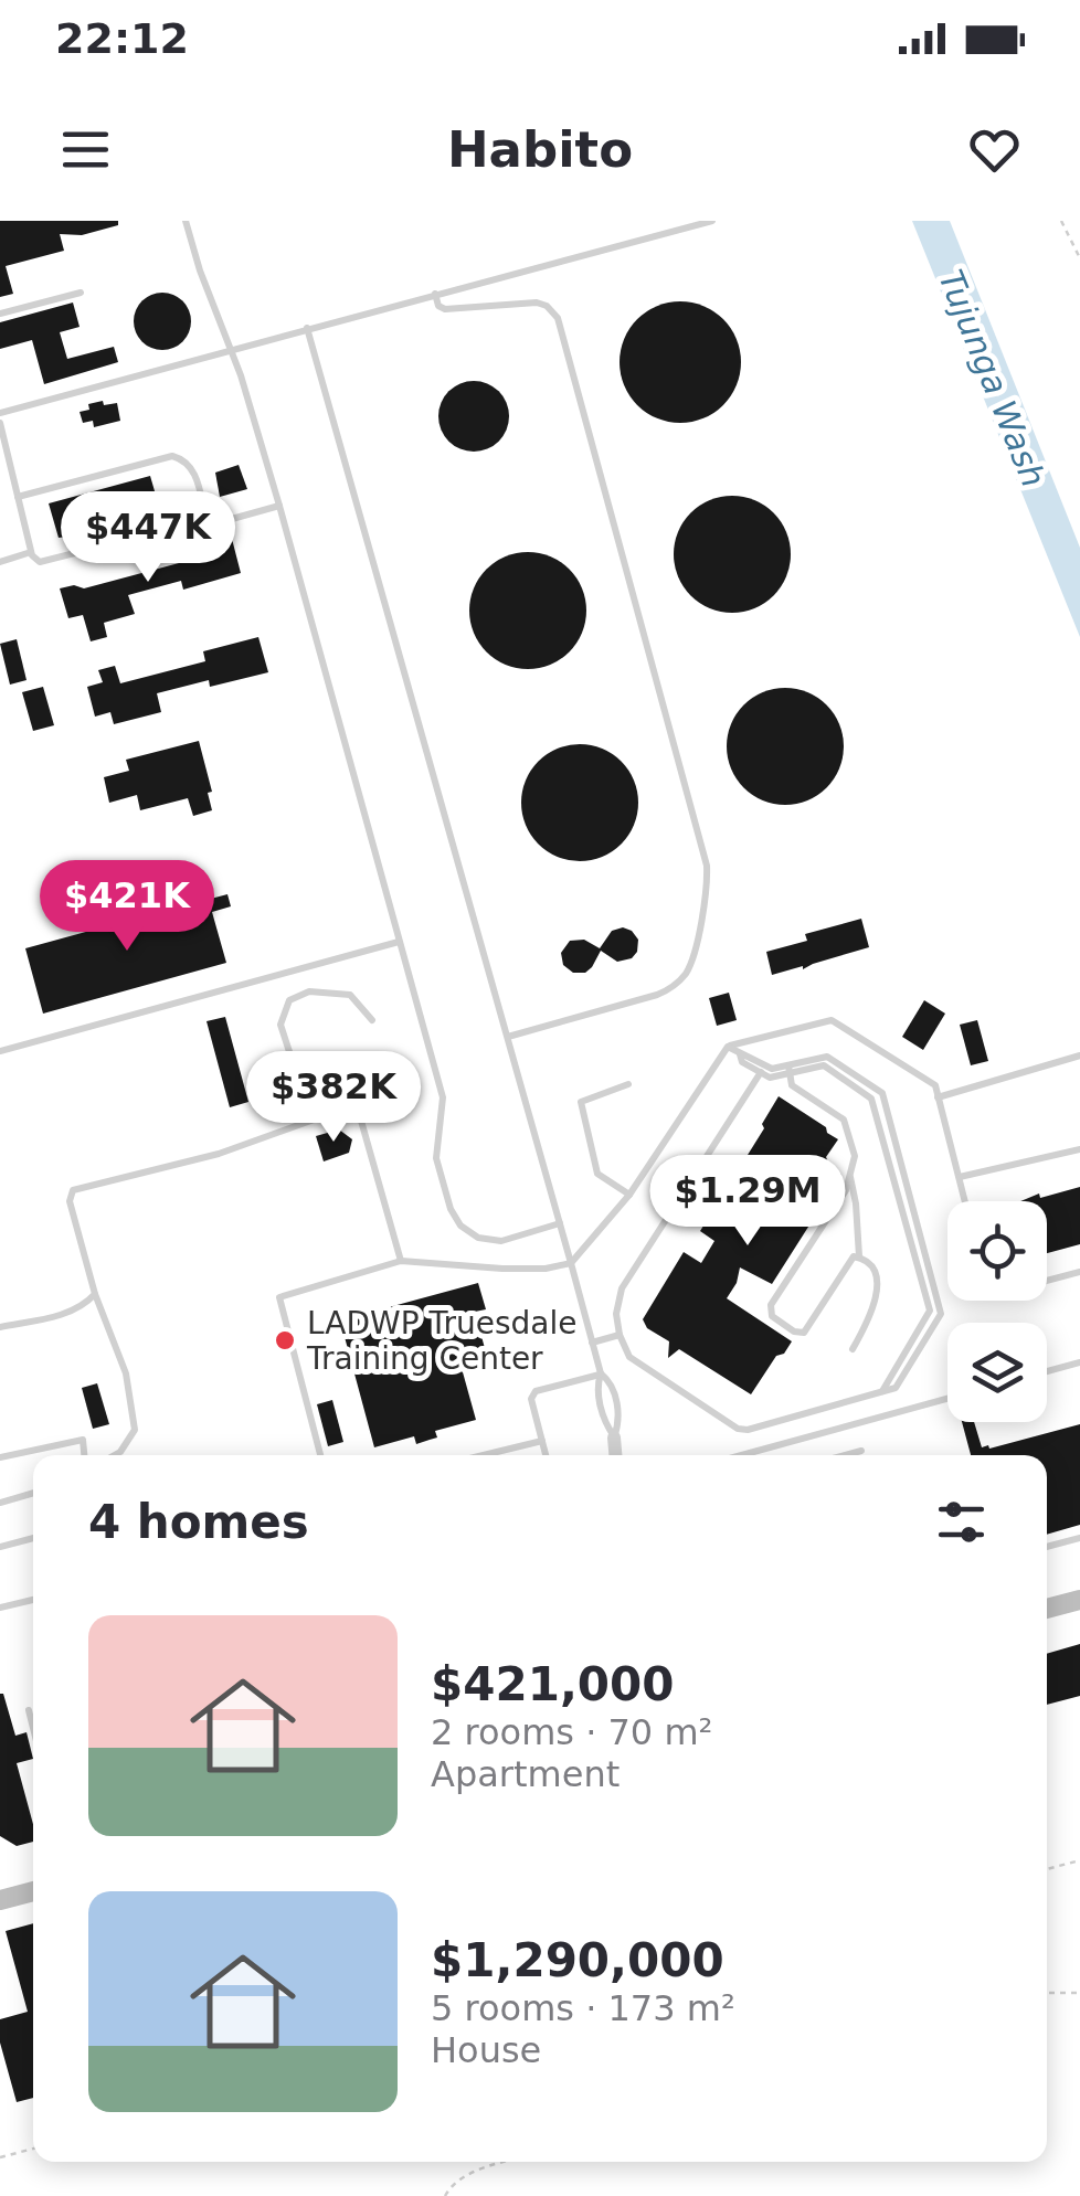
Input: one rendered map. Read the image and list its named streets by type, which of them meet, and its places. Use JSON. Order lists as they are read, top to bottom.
{
  "water": ["Tujunga Wash"],
  "places": ["LADWP Truesdale Training Center"],
  "page": {
    "status": "22:12",
    "header": "Habito",
    "price": [
      "$447K",
      "$421K",
      "$382K",
      "$1.29M"
    ],
    "heading": "4 homes",
    "list": [
      {
        "name": "$421,000",
        "note": "2 rooms · 70 m² · Apartment"
      },
      {
        "name": "$1,290,000",
        "note": "5 rooms · 173 m² · House"
      }
    ]
  }
}
